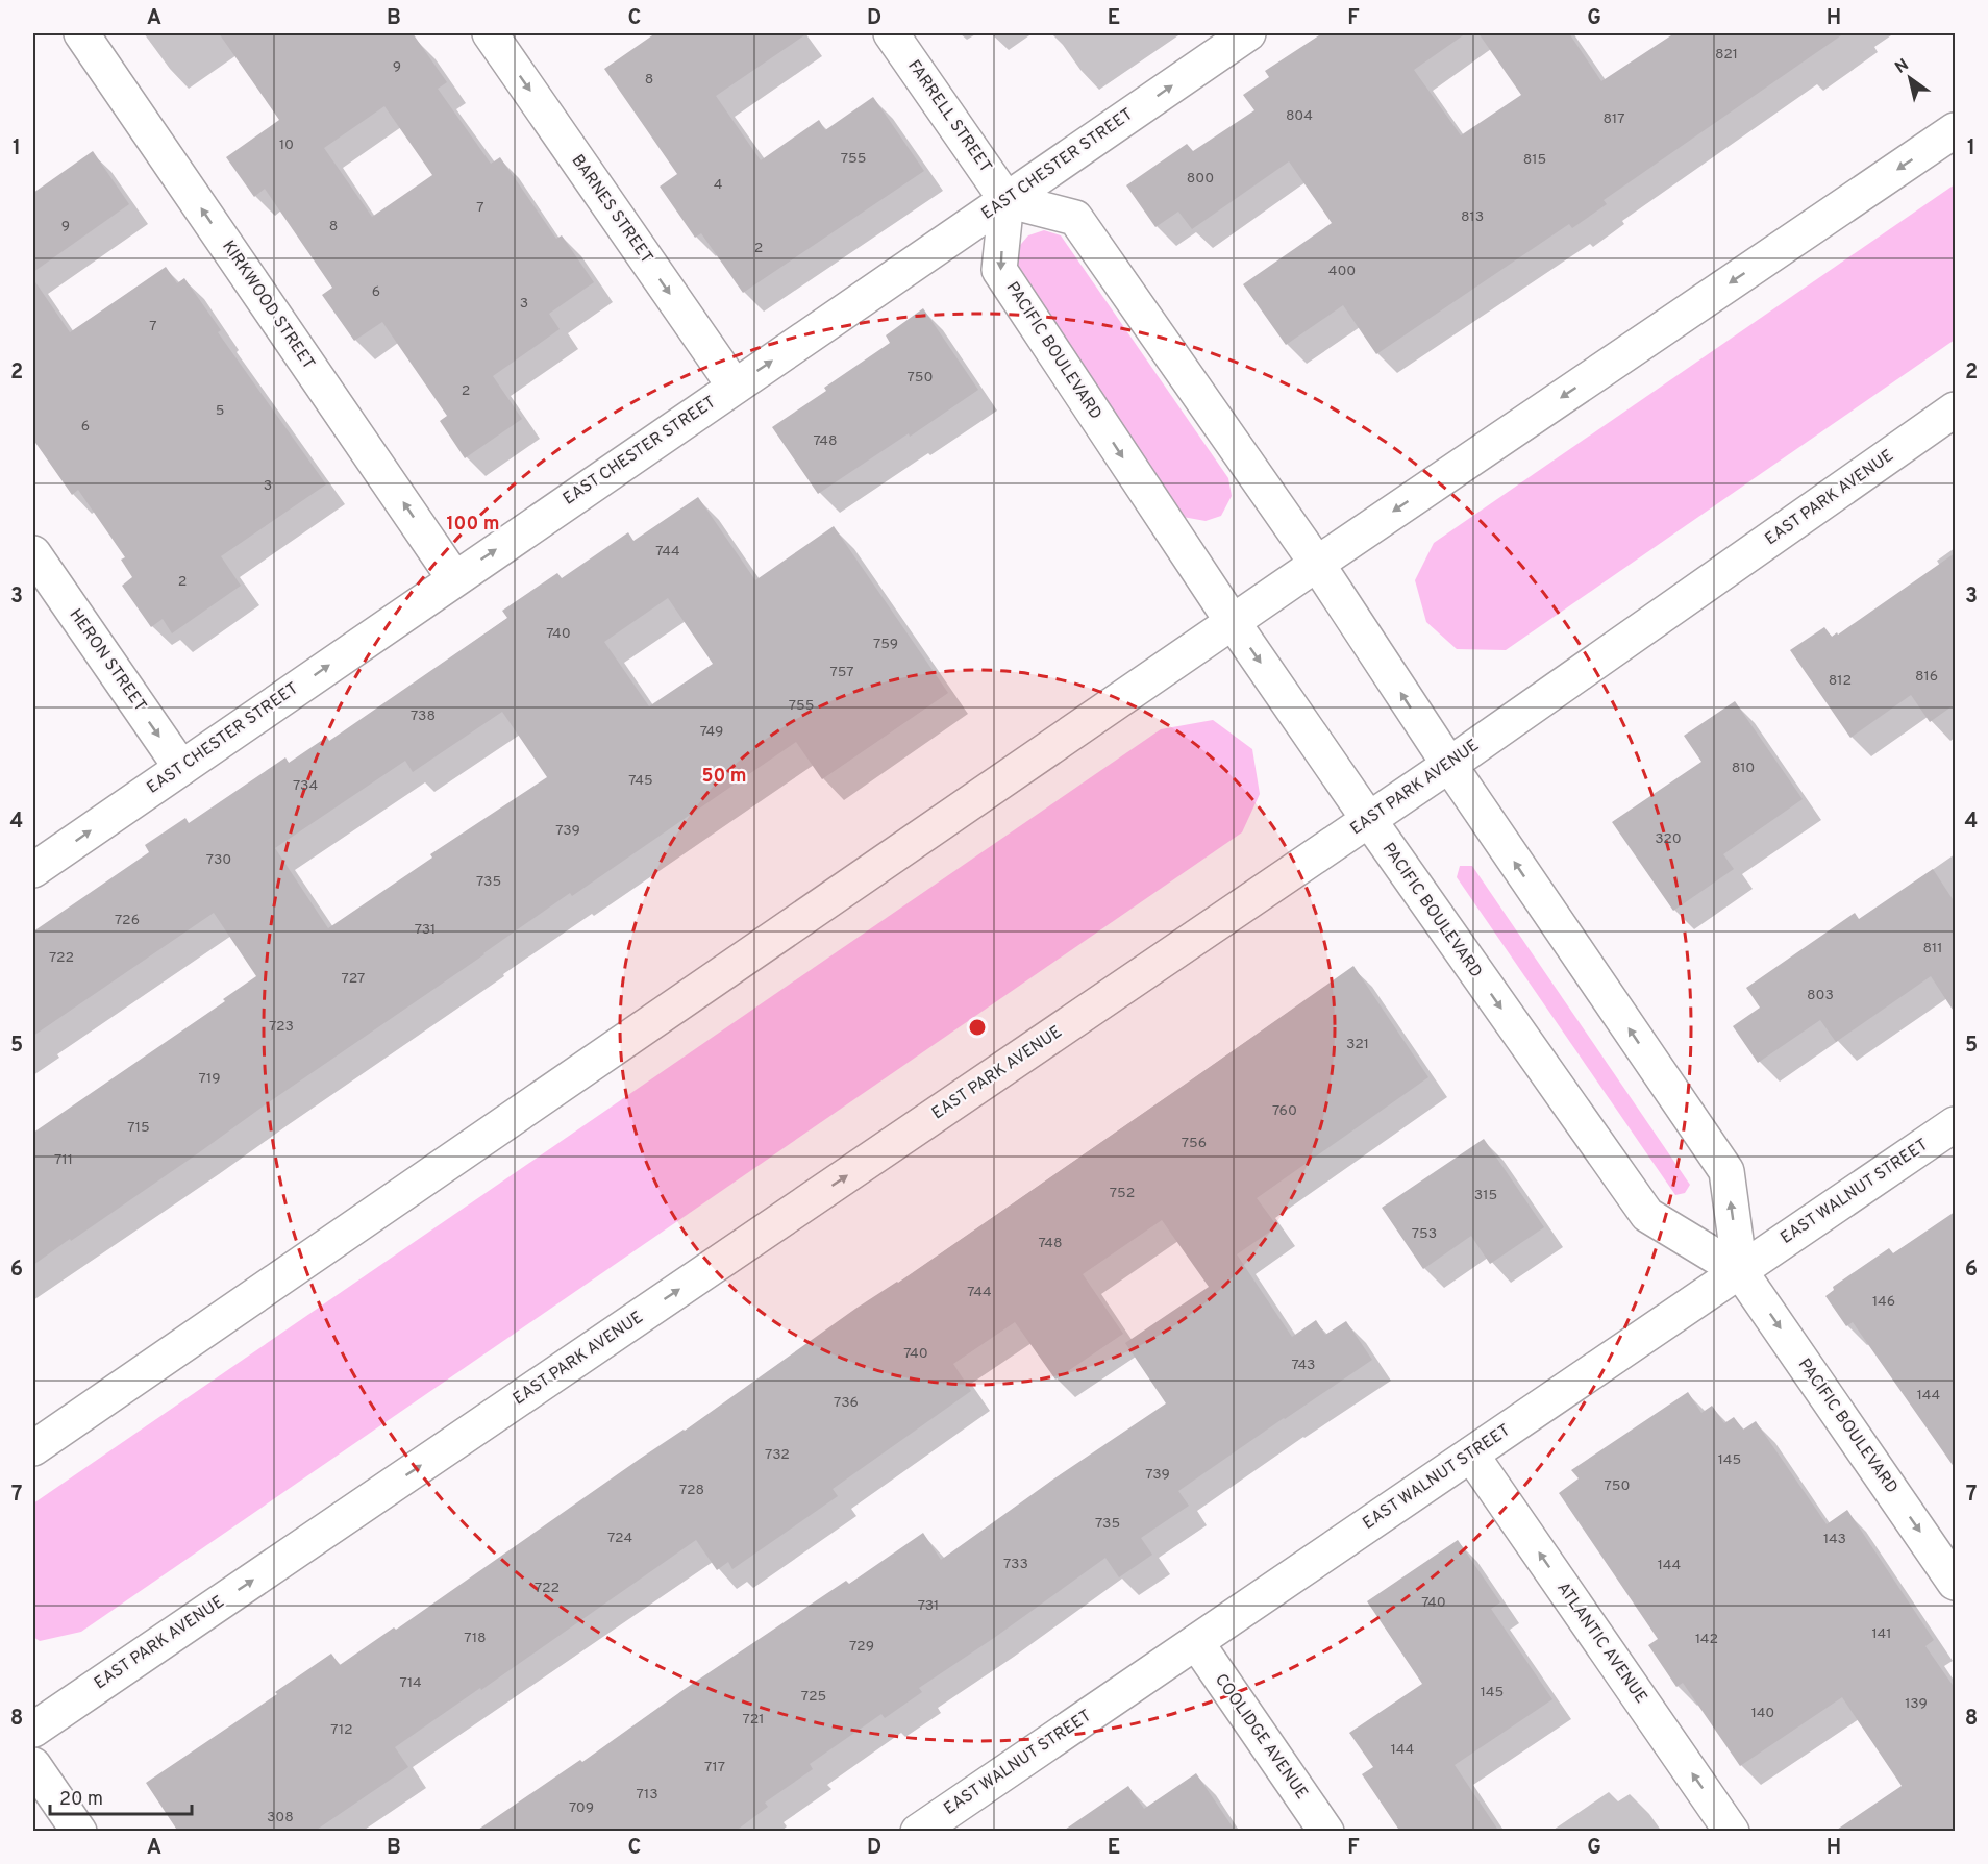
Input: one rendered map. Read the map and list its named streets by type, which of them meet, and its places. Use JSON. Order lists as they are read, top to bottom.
{
  "streets": {
    "main road": [
      "FARRELL STREET",
      "EAST CHESTER STREET",
      "BARNES STREET",
      "KIRKWOOD STREET",
      "PACIFIC BOULEVARD",
      "EAST PARK AVENUE",
      "HERON STREET",
      "EAST WALNUT STREET",
      "ATLANTIC AVENUE",
      "COOLIDGE AVENUE"
    ]
  },
  "crossings": [
    ["FARRELL STREET", "EAST CHESTER STREET"],
    ["FARRELL STREET", "PACIFIC BOULEVARD"],
    ["EAST CHESTER STREET", "BARNES STREET"],
    ["EAST CHESTER STREET", "KIRKWOOD STREET"],
    ["EAST CHESTER STREET", "PACIFIC BOULEVARD"],
    ["EAST CHESTER STREET", "HERON STREET"],
    ["PACIFIC BOULEVARD", "EAST PARK AVENUE"],
    ["PACIFIC BOULEVARD", "EAST WALNUT STREET"],
    ["EAST WALNUT STREET", "ATLANTIC AVENUE"],
    ["EAST WALNUT STREET", "COOLIDGE AVENUE"]
  ],
  "one_way": [
    "EAST CHESTER STREET",
    "BARNES STREET",
    "KIRKWOOD STREET",
    "HERON STREET",
    "ATLANTIC AVENUE"
  ],
  "house_numbers": [
    "821",
    "9",
    "8",
    "804",
    "817",
    "10",
    "755",
    "815",
    "800",
    "4",
    "7",
    "813",
    "9",
    "8",
    "2",
    "400",
    "6",
    "3",
    "7",
    "750",
    "2",
    "5",
    "6",
    "748",
    "3",
    "744",
    "2",
    "740",
    "759",
    "757",
    "816",
    "812",
    "755",
    "738",
    "749",
    "810",
    "745",
    "734",
    "739",
    "320",
    "730",
    "735",
    "726",
    "731",
    "811",
    "722",
    "727",
    "803",
    "723",
    "321",
    "719",
    "760",
    "715",
    "756",
    "711",
    "752",
    "315",
    "753",
    "748",
    "744",
    "146",
    "740",
    "743",
    "144",
    "736",
    "732",
    "145",
    "739",
    "750",
    "728",
    "735",
    "724",
    "143",
    "733",
    "144",
    "722",
    "740",
    "731",
    "141",
    "718",
    "142",
    "729",
    "714",
    "145",
    "725",
    "139",
    "140",
    "721",
    "712",
    "144",
    "717",
    "713",
    "709",
    "308"
  ],
  "scale_bar": "20 m",
  "north": "top left",
  "grid": {
    "columns": [
      "A",
      "B",
      "C",
      "D",
      "E",
      "F",
      "G",
      "H"
    ],
    "rows": [
      "1",
      "2",
      "3",
      "4",
      "5",
      "6",
      "7",
      "8"
    ]
  },
  "rings": ["100 m", "50 m"]
}
